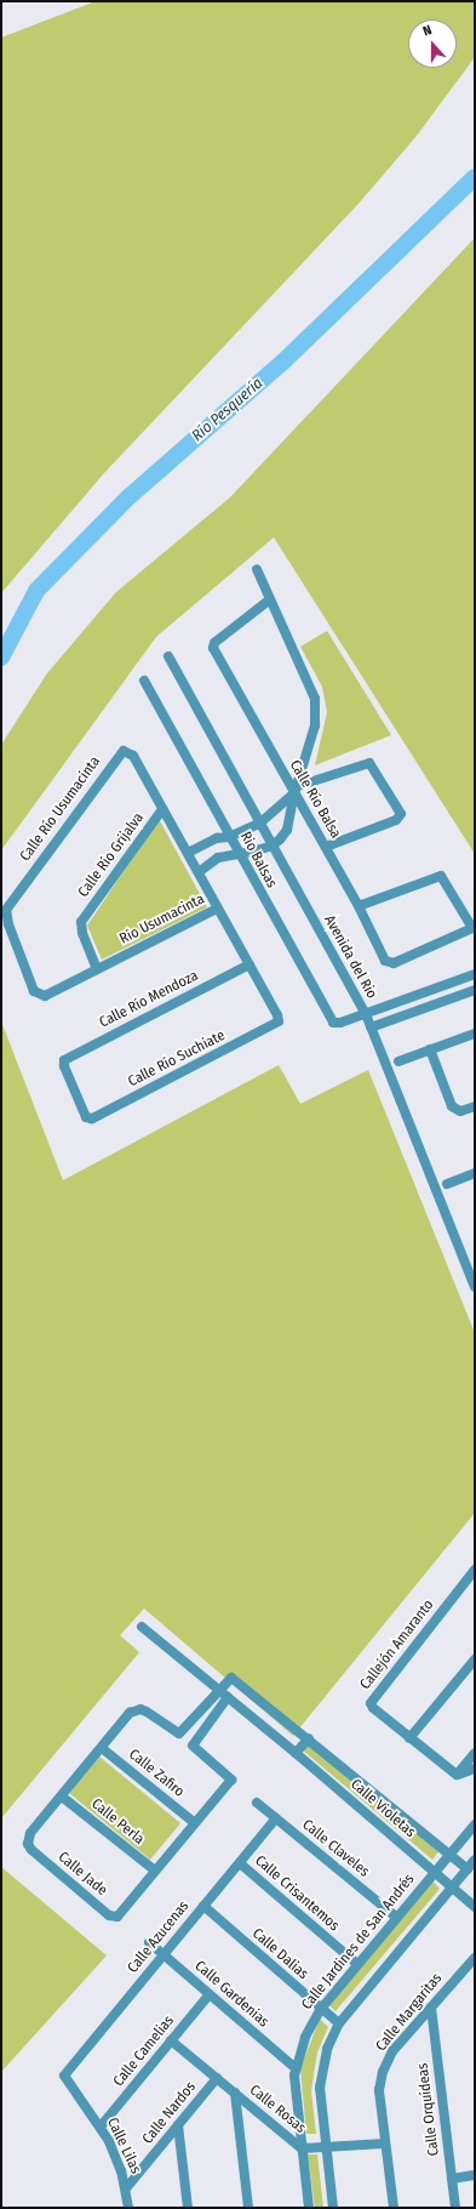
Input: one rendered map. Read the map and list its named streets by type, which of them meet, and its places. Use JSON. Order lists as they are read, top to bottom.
{
  "streets": {
    "street": [
      "Calle Río Balsa",
      "Calle Río Usumacinta",
      "Calle Río Grijalva",
      "Rio Balsas",
      "Río Usumacinta",
      "Avenida del Rio",
      "Calle Río Mendoza",
      "Calle Río Suchiate",
      "Callejón Amaranto",
      "Calle Zafiro",
      "Calle Violetas",
      "Calle Perla",
      "Calle Claveles",
      "Calle Jade",
      "Calle Crisantemos",
      "Calle Azucenas",
      "Calle Jardines de San Andrés",
      "Calle Dalias",
      "Calle Gardenias",
      "Calle Margaritas",
      "Calle Camelias",
      "Calle Rosas",
      "Calle Orquídeas",
      "Calle Nardos",
      "Calle Lilas"
    ]
  },
  "crossings": [
    ["Calle Río Usumacinta", "Río Usumacinta"],
    ["Calle Río Grijalva", "Río Usumacinta"],
    ["Rio Balsas", "Avenida del Rio"],
    ["Calle Río Mendoza", "Calle Río Suchiate"],
    ["Calle Zafiro", "Calle Jade"],
    ["Calle Violetas", "Calle Jade"],
    ["Calle Violetas", "Calle Jardines de San Andrés"],
    ["Calle Perla", "Calle Jade"],
    ["Calle Claveles", "Calle Azucenas"],
    ["Calle Claveles", "Calle Jardines de San Andrés"],
    ["Calle Crisantemos", "Calle Azucenas"],
    ["Calle Crisantemos", "Calle Jardines de San Andrés"],
    ["Calle Azucenas", "Calle Dalias"],
    ["Calle Azucenas", "Calle Gardenias"],
    ["Calle Azucenas", "Calle Lilas"],
    ["Calle Jardines de San Andrés", "Calle Dalias"],
    ["Calle Jardines de San Andrés", "Calle Gardenias"],
    ["Calle Jardines de San Andrés", "Calle Rosas"],
    ["Calle Gardenias", "Calle Camelias"],
    ["Calle Margaritas", "Calle Rosas"],
    ["Calle Margaritas", "Calle Orquídeas"],
    ["Calle Camelias", "Calle Rosas"],
    ["Calle Camelias", "Calle Lilas"],
    ["Calle Rosas", "Calle Nardos"],
    ["Calle Nardos", "Calle Lilas"]
  ],
  "water": ["Río Pesquería"],
  "north": "top"
}
